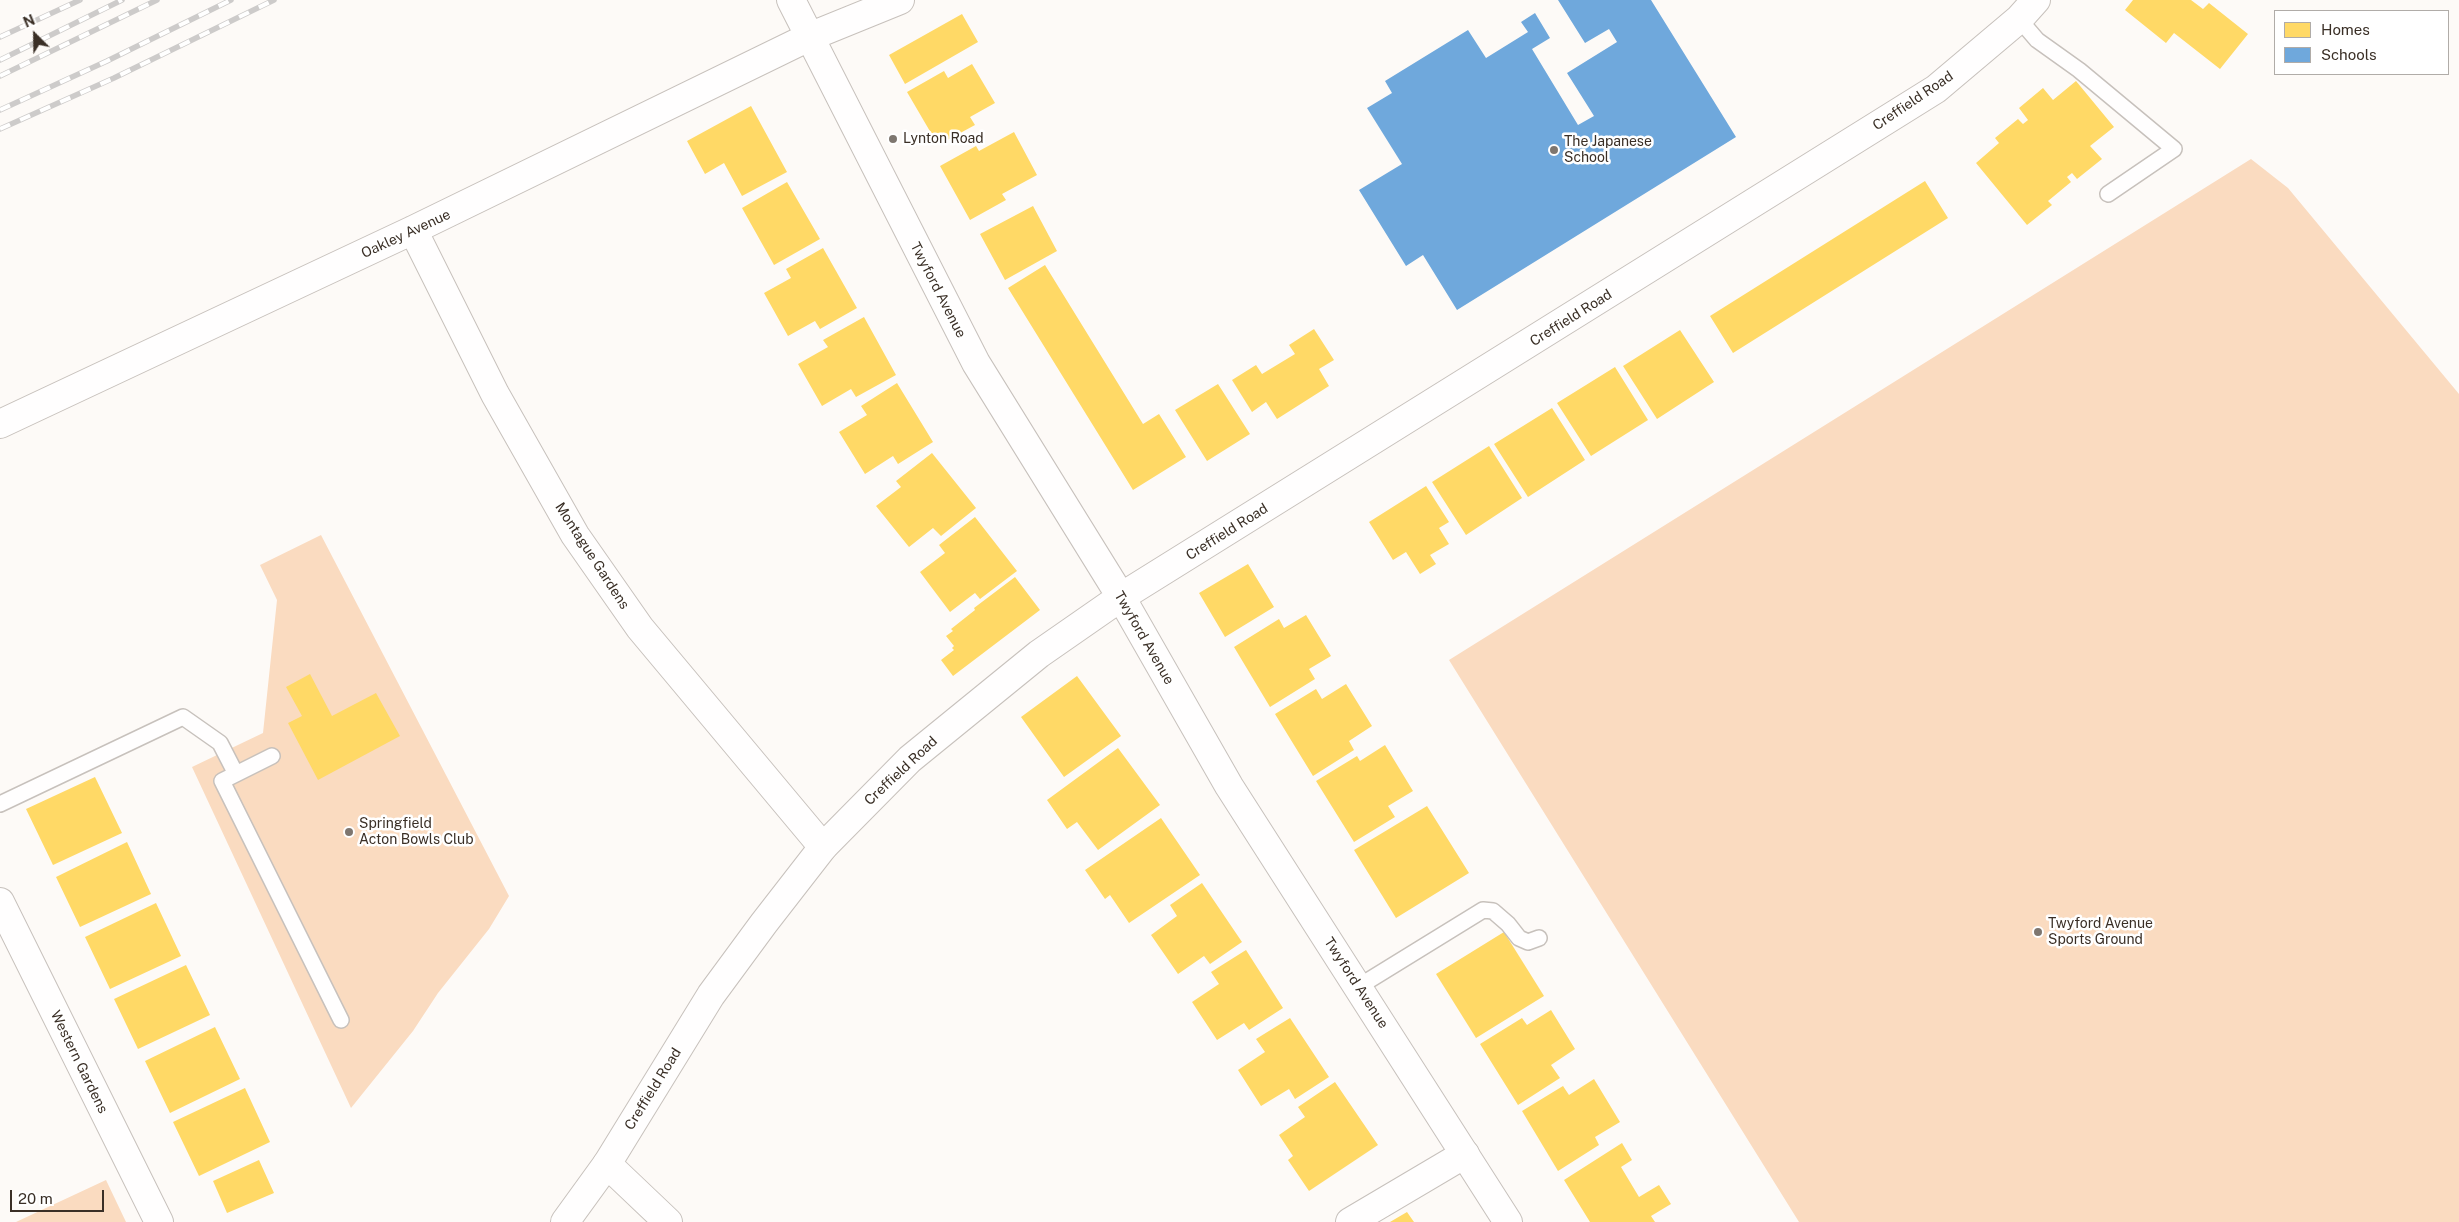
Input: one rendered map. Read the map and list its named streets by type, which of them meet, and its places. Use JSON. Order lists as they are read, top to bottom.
{
  "streets": {
    "street": [
      "Creffield Road",
      "Oakley Avenue",
      "Twyford Avenue",
      "Montague Gardens",
      "Western Gardens"
    ]
  },
  "crossings": [
    ["Creffield Road", "Twyford Avenue"],
    ["Creffield Road", "Montague Gardens"],
    ["Oakley Avenue", "Twyford Avenue"],
    ["Oakley Avenue", "Montague Gardens"]
  ],
  "places": [
    "Lynton Road",
    "The Japanese School",
    "Springfield Acton Bowls Club",
    "Twyford Avenue Sports Ground"
  ],
  "legend": ["Homes", "Schools"],
  "scale_bar": "20 m",
  "north": "top left"
}
